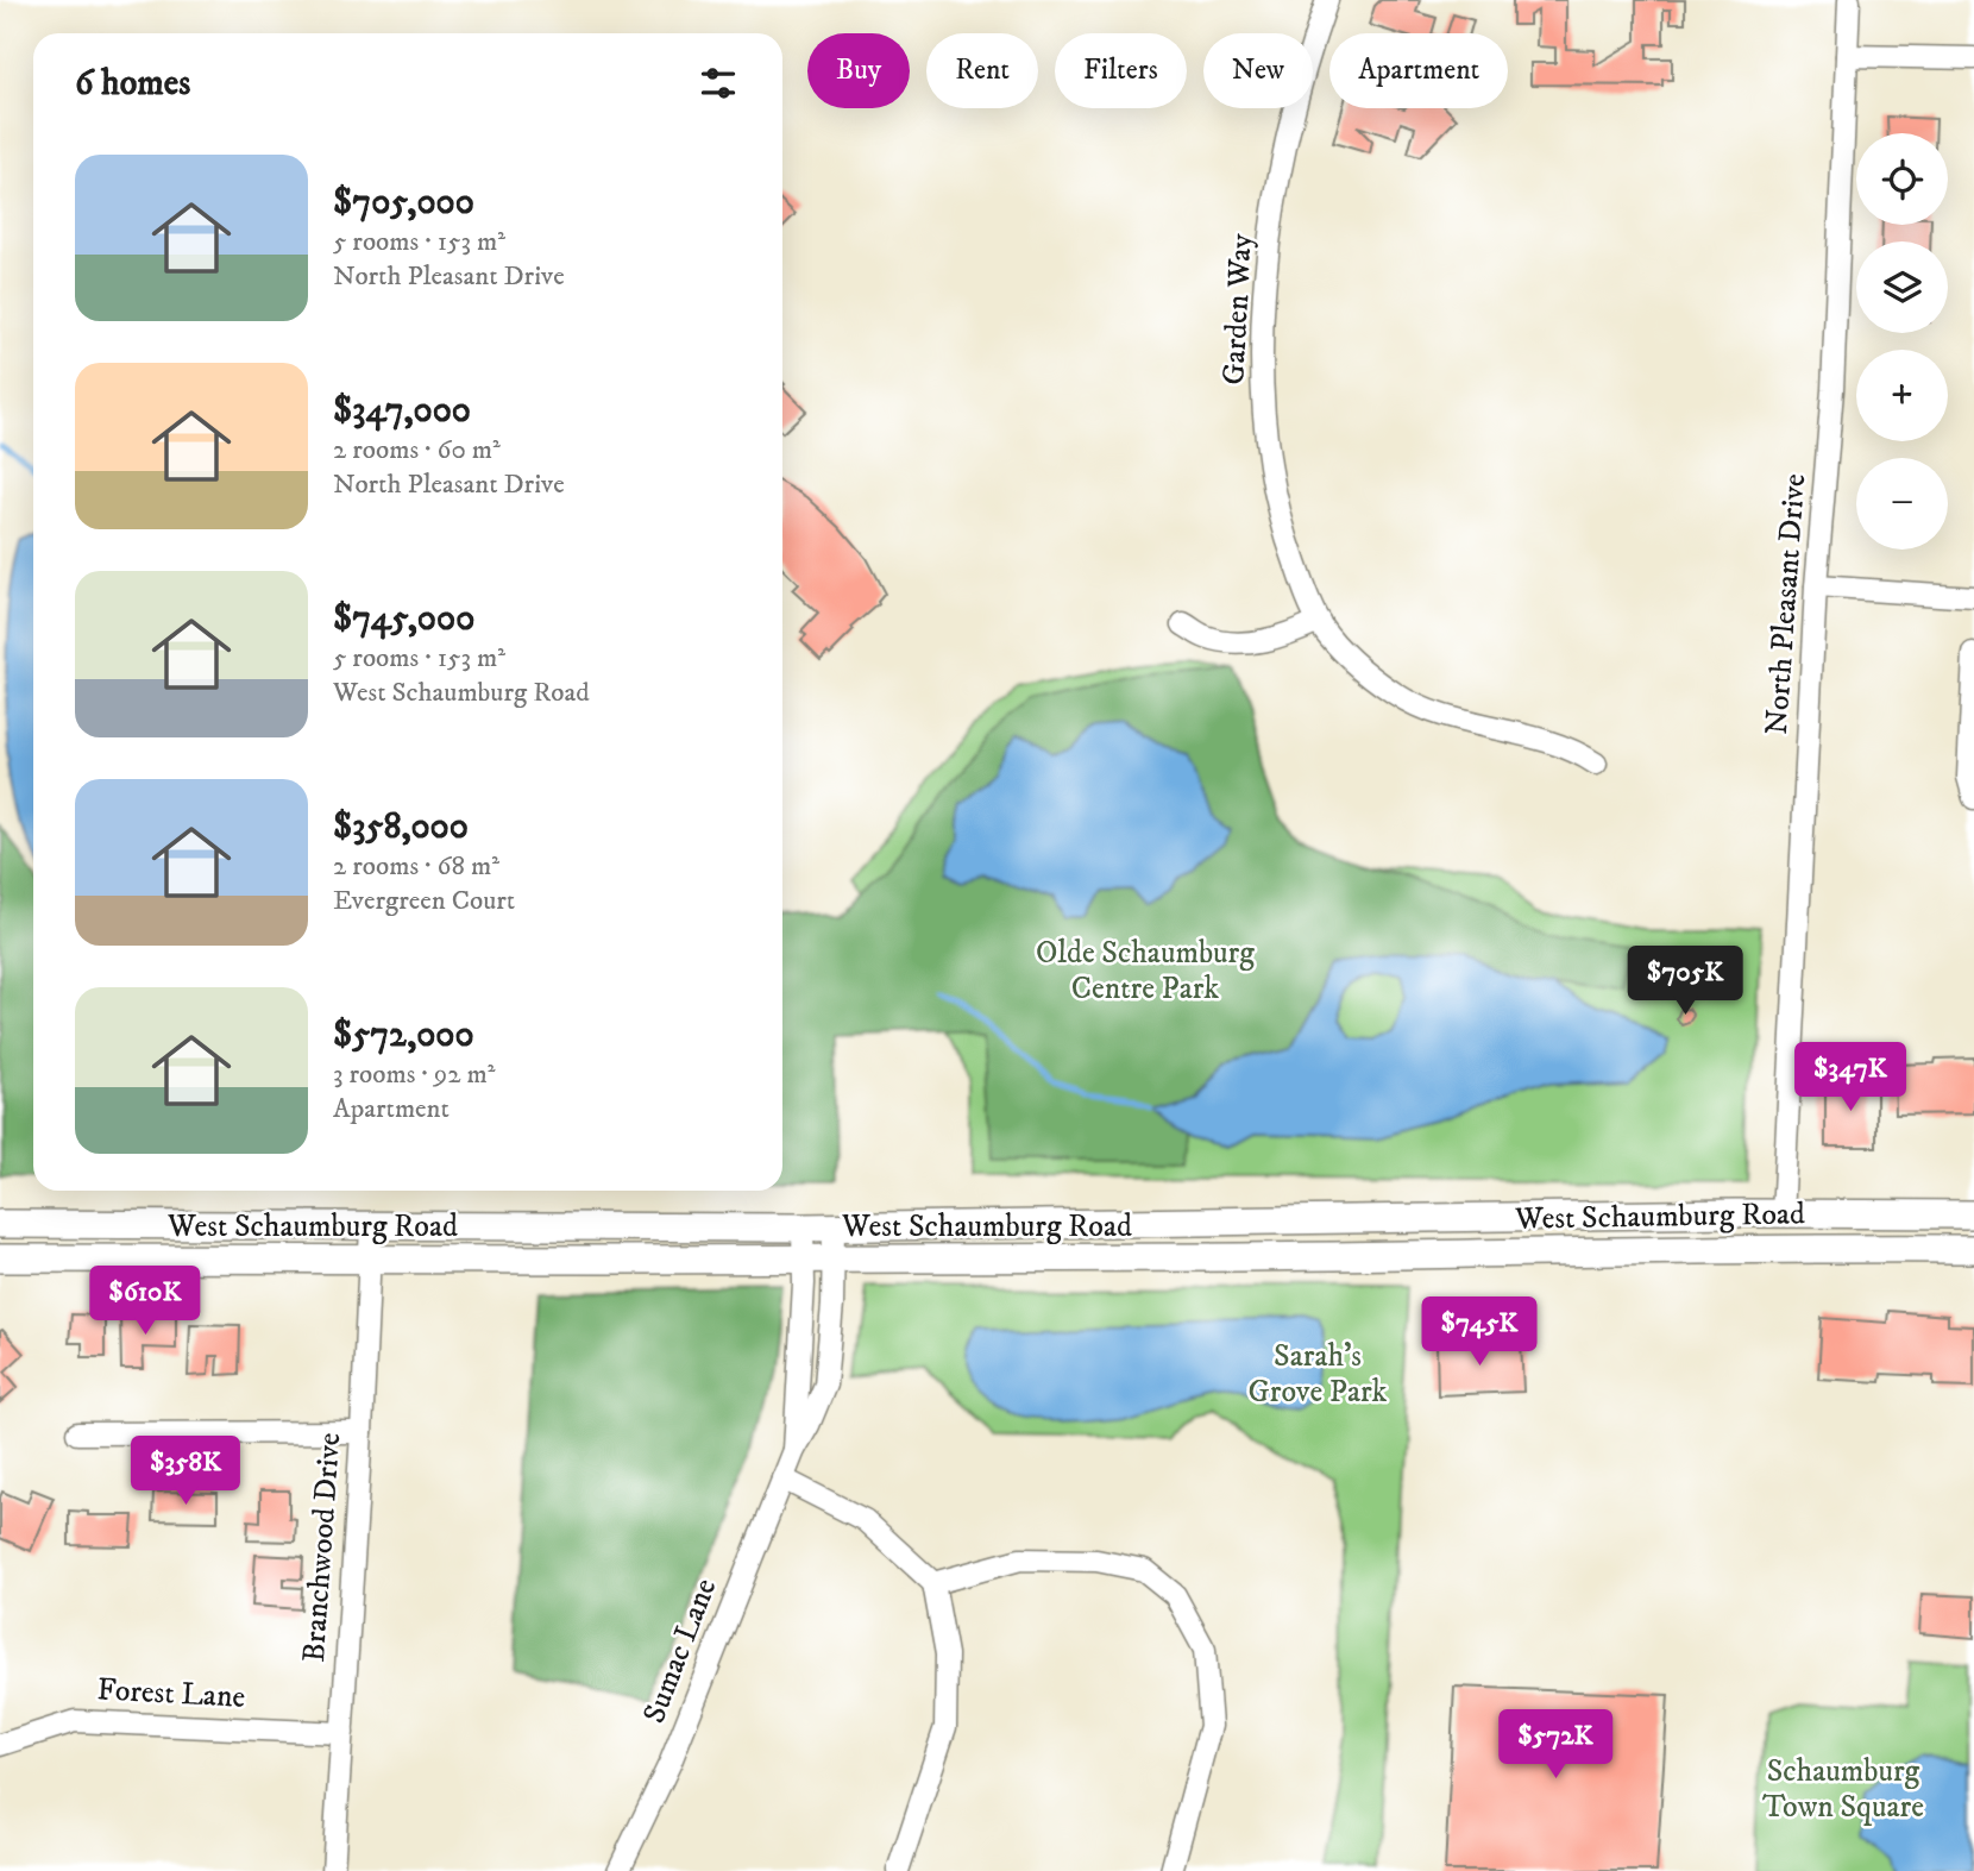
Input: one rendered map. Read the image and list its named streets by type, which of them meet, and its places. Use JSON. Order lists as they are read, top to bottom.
{
  "streets": {
    "main road": ["West Schaumburg Road"],
    "street": [
      "Garden Way",
      "North Pleasant Drive",
      "Branchwood Drive",
      "Sumac Lane",
      "Forest Lane"
    ]
  },
  "crossings": [
    ["North Pleasant Drive", "West Schaumburg Road"],
    ["West Schaumburg Road", "Branchwood Drive"],
    ["West Schaumburg Road", "Sumac Lane"],
    ["Branchwood Drive", "Forest Lane"]
  ],
  "parks": ["Olde Schaumburg Centre Park", "Sarah's Grove Park", "Schaumburg Town Square"],
  "page": {
    "chip": [
      "Buy",
      "Rent",
      "Filters",
      "New",
      "Apartment"
    ],
    "heading": "6 homes",
    "map_buttons": ["+", "−"],
    "list": [
      {
        "name": "$705,000",
        "note": "5 rooms · 153 m² · North Pleasant Drive"
      },
      {
        "name": "$347,000",
        "note": "2 rooms · 60 m² · North Pleasant Drive"
      },
      {
        "name": "$745,000",
        "note": "5 rooms · 153 m² · West Schaumburg Road"
      },
      {
        "name": "$358,000",
        "note": "2 rooms · 68 m² · Evergreen Court"
      },
      {
        "name": "$572,000",
        "note": "3 rooms · 92 m² · Apartment"
      }
    ],
    "price": [
      "$705K",
      "$347K",
      "$610K",
      "$745K",
      "$358K",
      "$572K"
    ]
  }
}
